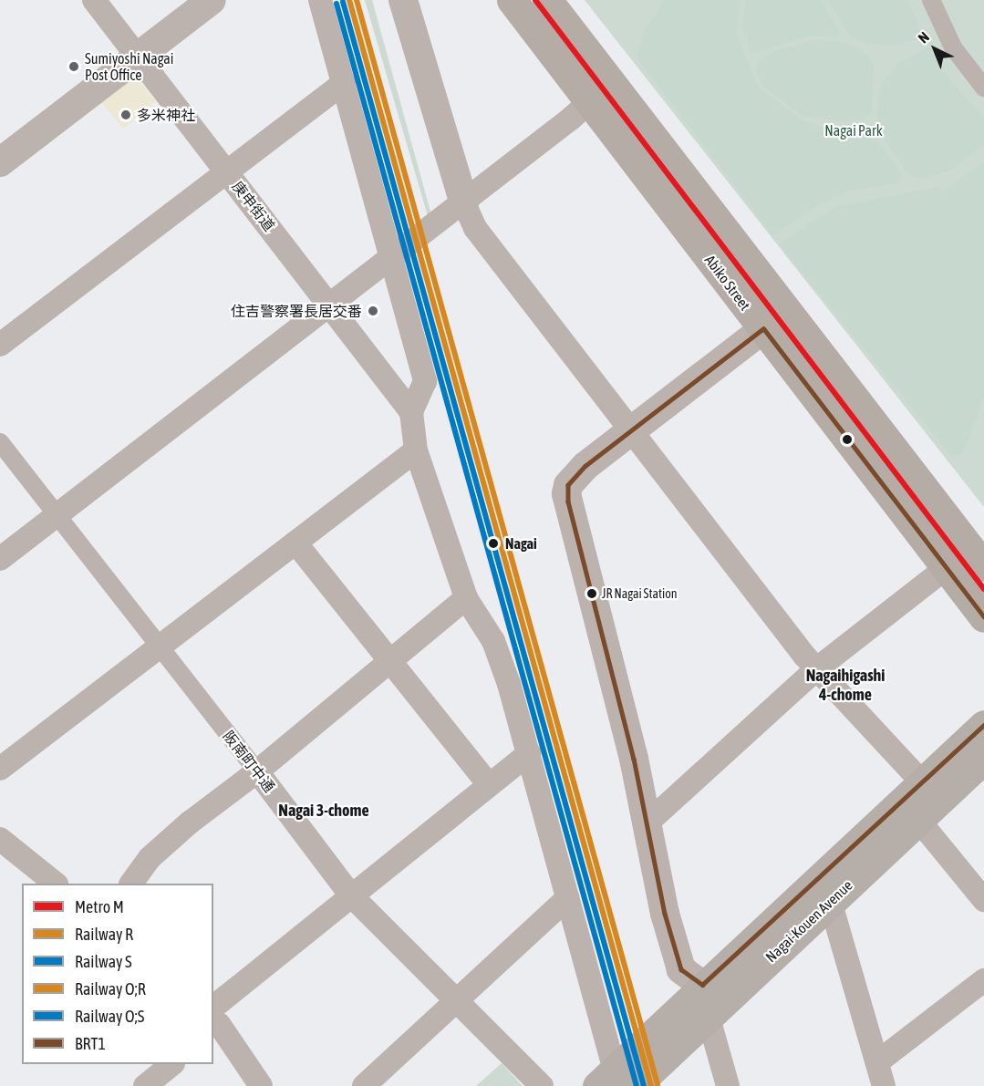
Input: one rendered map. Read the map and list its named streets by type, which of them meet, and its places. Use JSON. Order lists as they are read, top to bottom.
{
  "streets": {
    "highway": ["Nagai-Kouen Avenue"],
    "main road": ["Abiko Street"],
    "street": ["庚申街道", "阪南町中通"]
  },
  "districts": ["Nagaihigashi 4-chome", "Nagai 3-chome"],
  "parks": ["Nagai Park"],
  "places": [
    "Sumiyoshi Nagai Post Office",
    "多米神社",
    "住吉警察署長居交番",
    "Nagai",
    "JR Nagai Station"
  ],
  "lines": [
    "metro line M",
    "rail line R",
    "rail line O;R",
    "rail line S",
    "rail line O;S",
    "transit line BRT1"
  ],
  "legend": [
    "Metro M",
    "Railway R",
    "Railway S",
    "Railway O;R",
    "Railway O;S",
    "BRT1"
  ],
  "north": "top left"
}
